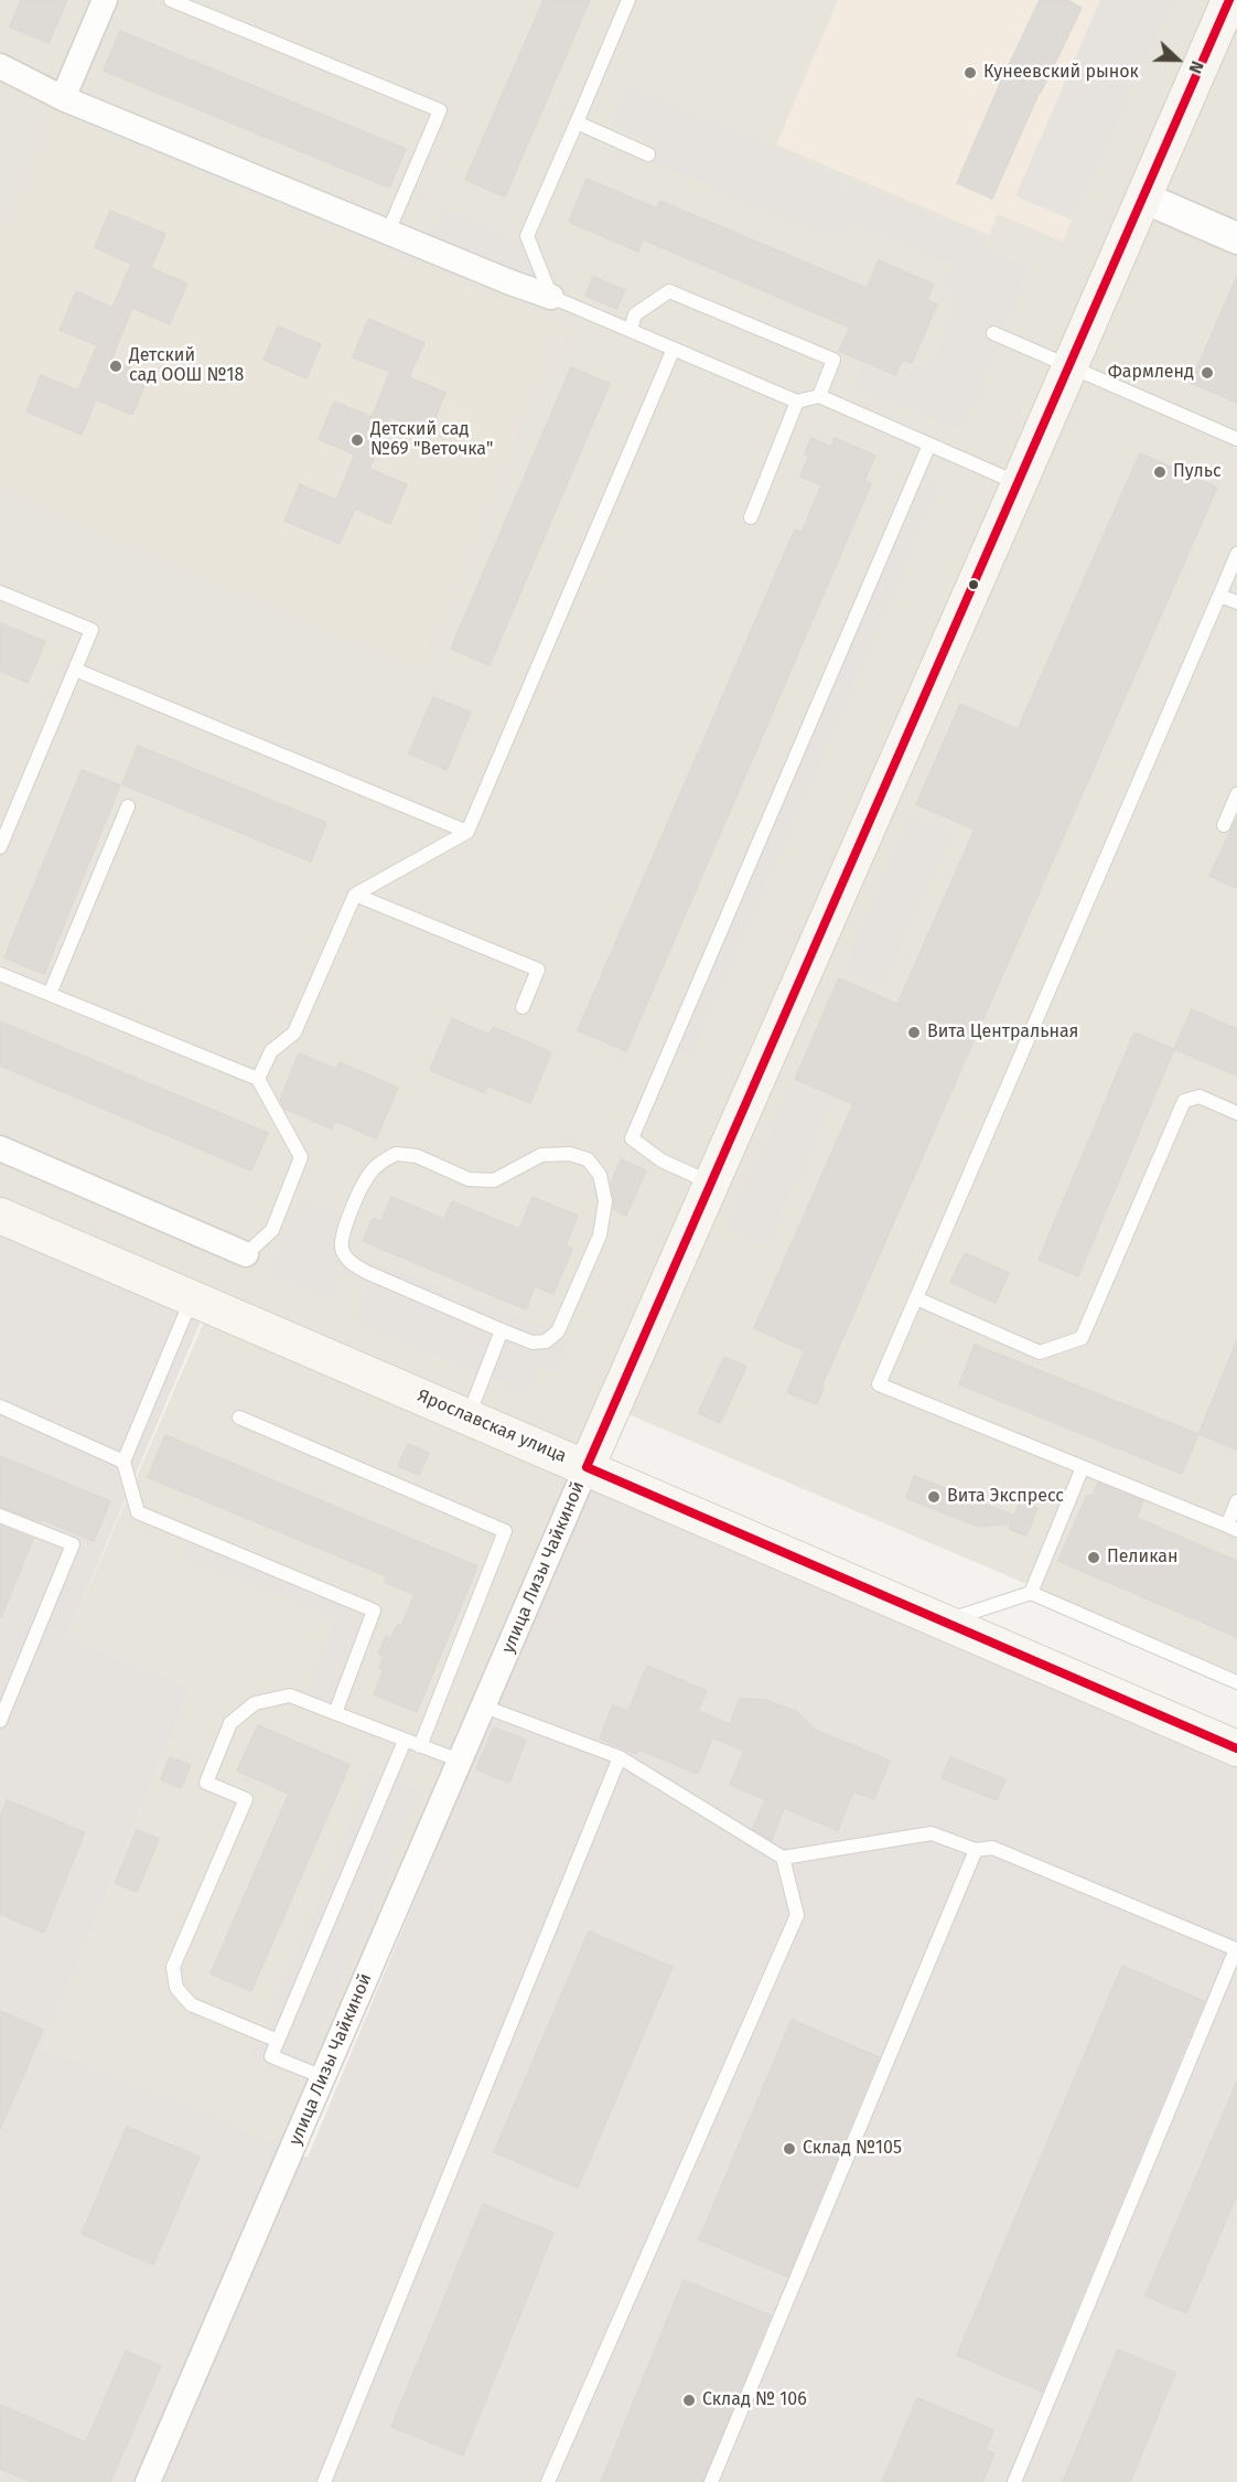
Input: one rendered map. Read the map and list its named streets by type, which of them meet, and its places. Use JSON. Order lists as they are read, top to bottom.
{
  "streets": {
    "main road": ["Ярославская улица", "улица Лизы Чайкиной"]
  },
  "crossings": [
    ["Ярославская улица", "улица Лизы Чайкиной"]
  ],
  "places": [
    "Кунеевский рынок",
    "Детский сад ООШ №18",
    "Фармленд",
    "Детский сад №69 \"Веточка\"",
    "Пульс",
    "Вита Центральная",
    "Вита Экспресс",
    "Пеликан",
    "Склад №105",
    "Склад № 106"
  ],
  "north": "right"
}
